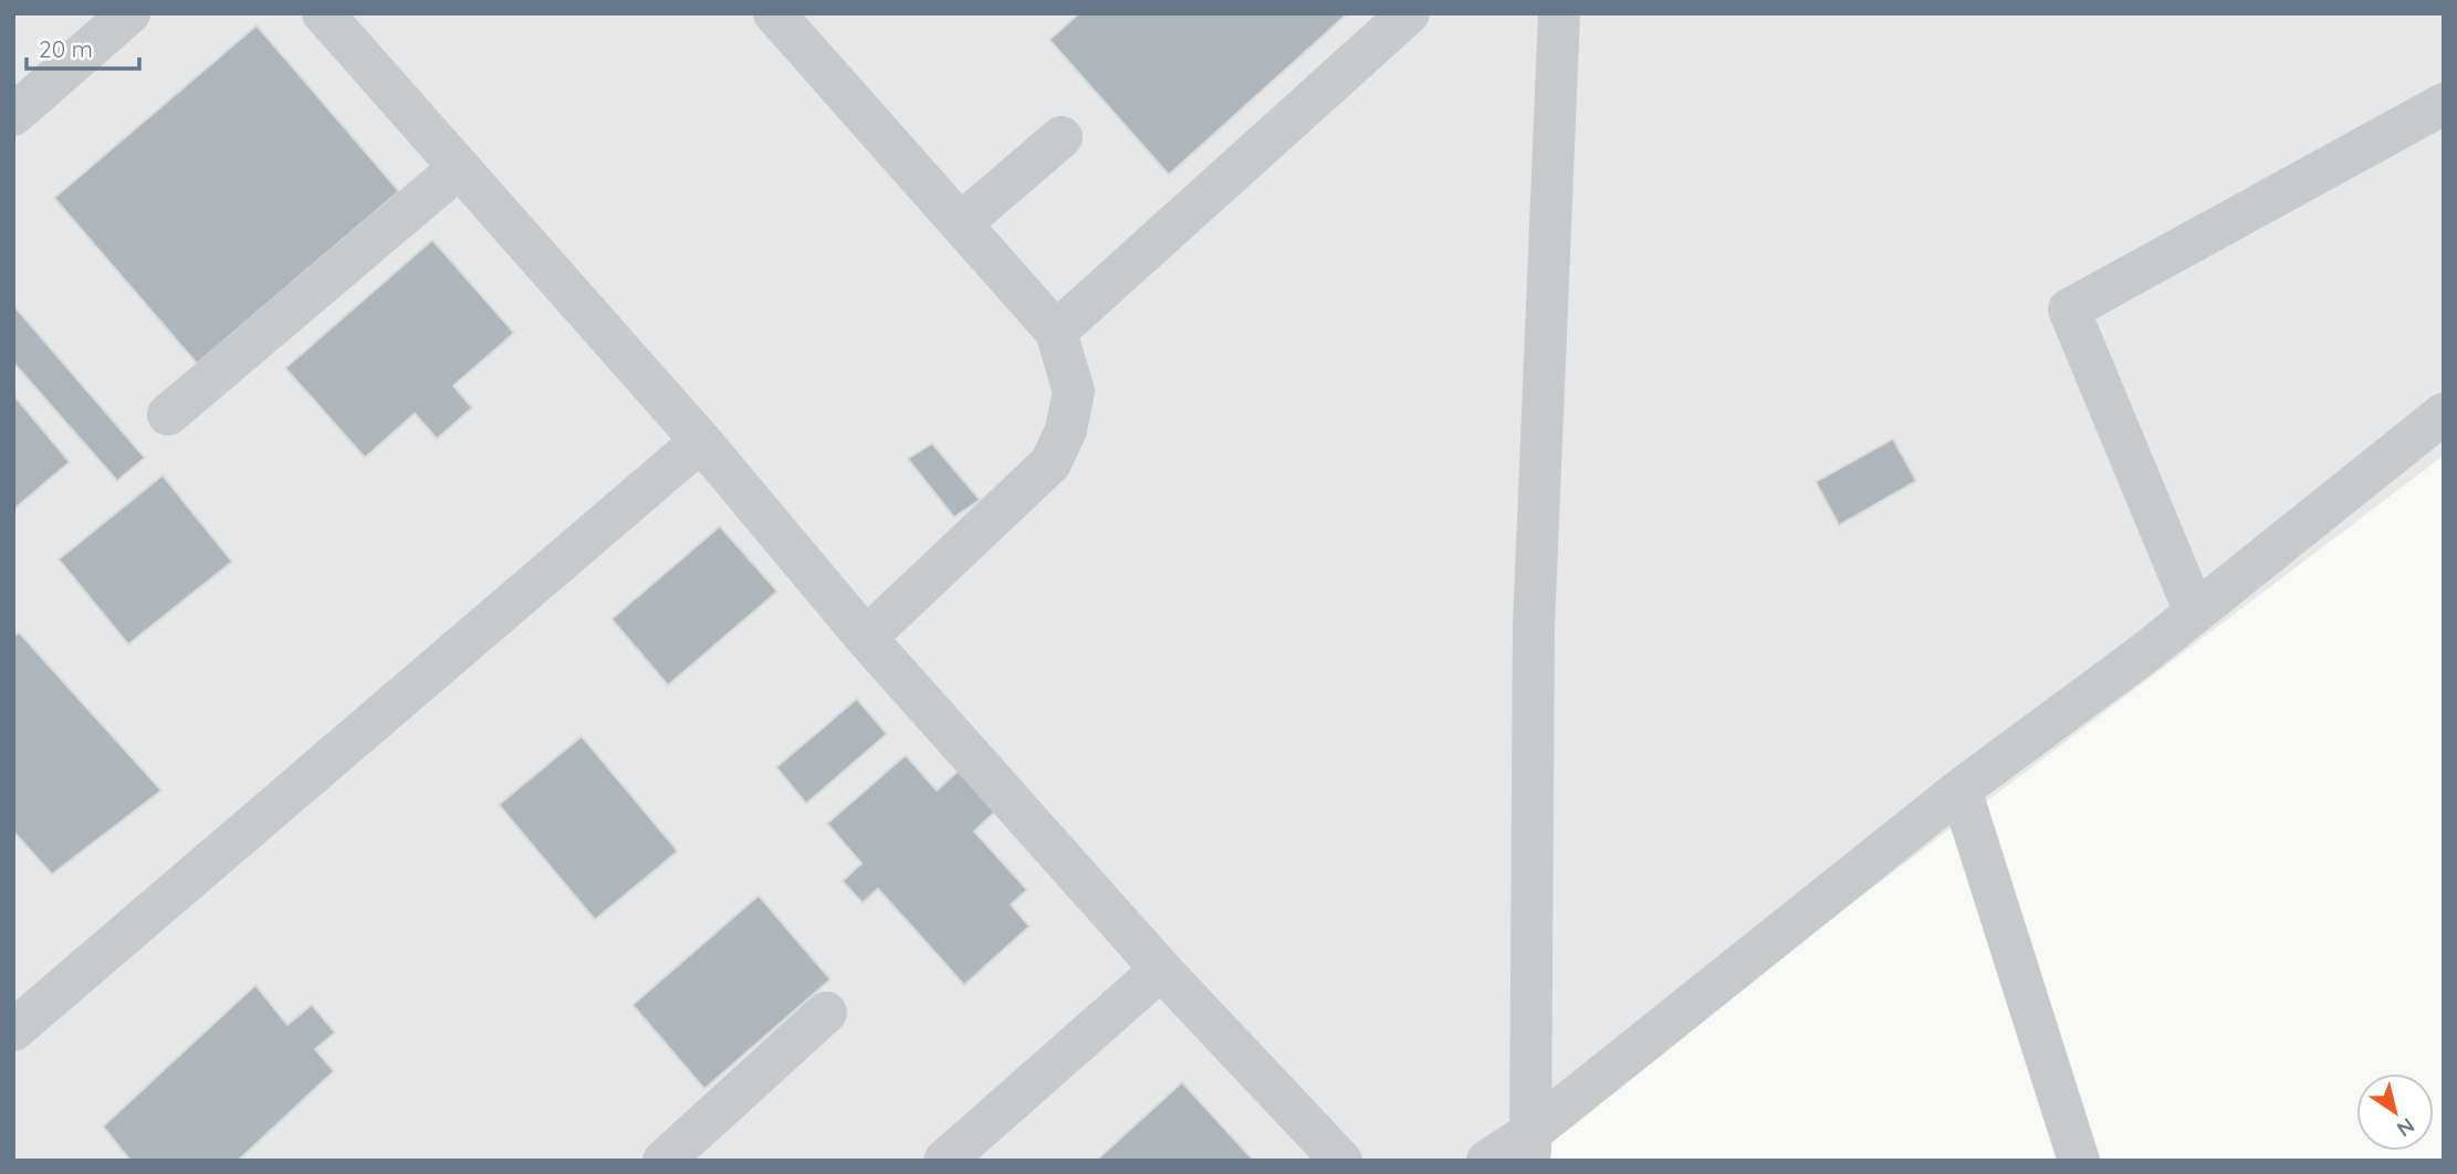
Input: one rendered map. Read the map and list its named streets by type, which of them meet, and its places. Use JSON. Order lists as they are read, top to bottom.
{
  "scale_bar": "20 m",
  "north": "bottom right"
}
